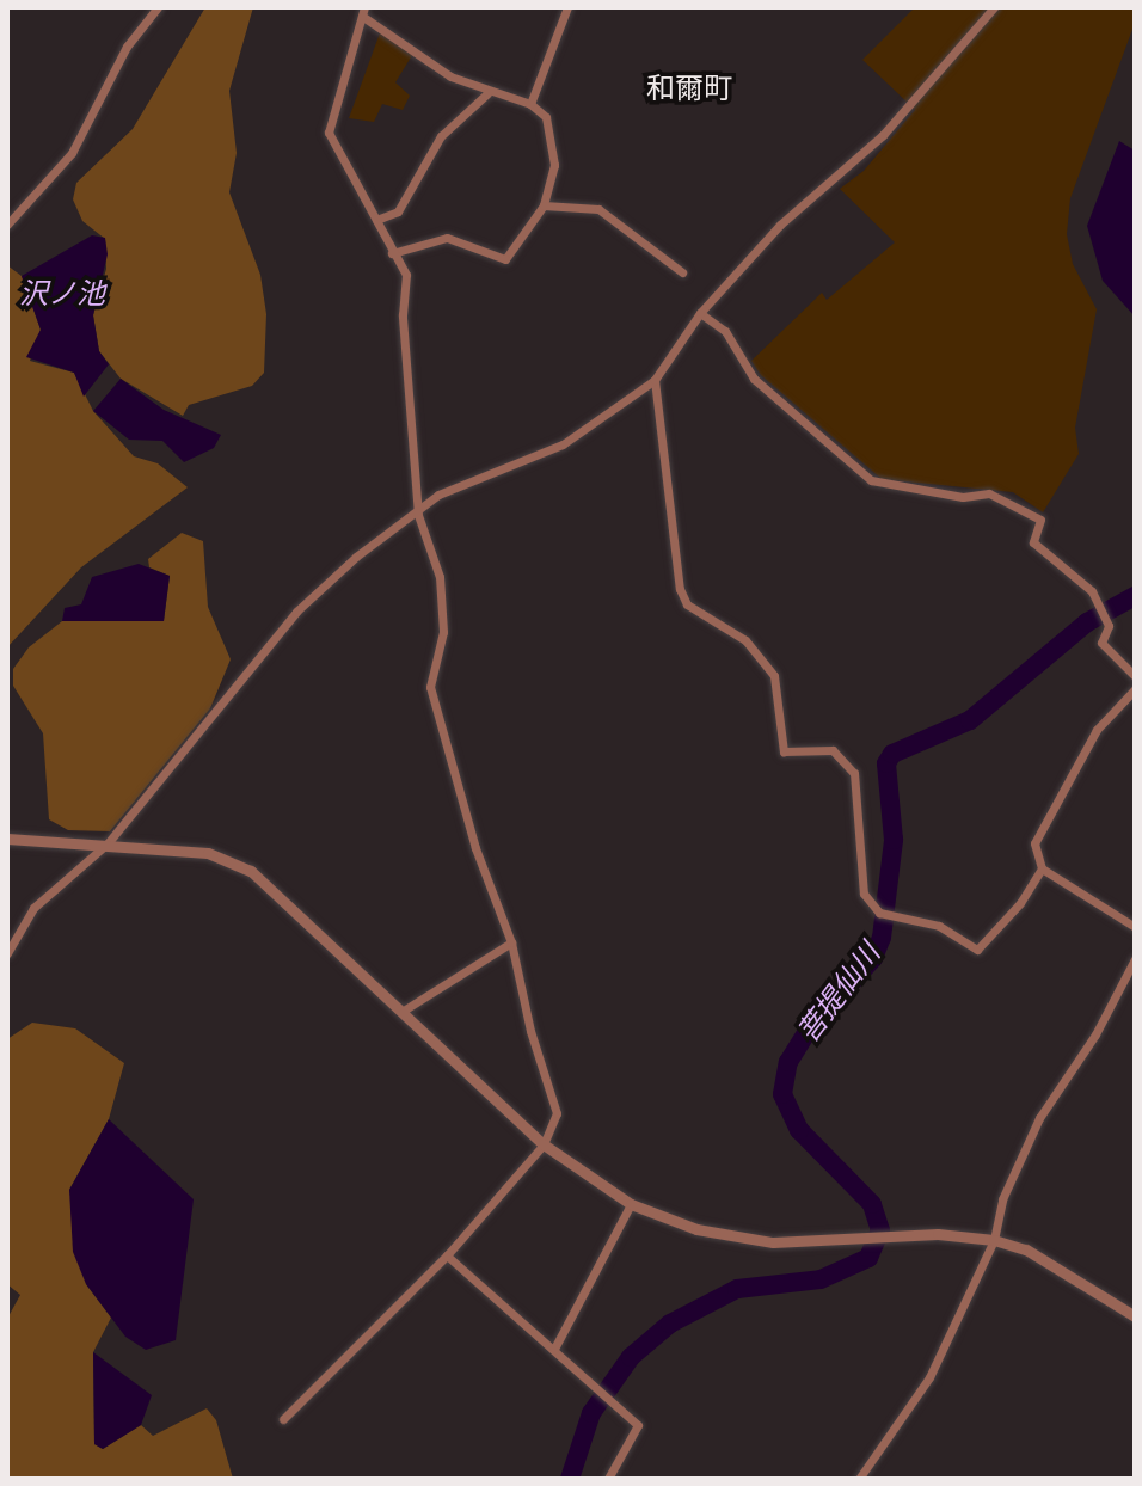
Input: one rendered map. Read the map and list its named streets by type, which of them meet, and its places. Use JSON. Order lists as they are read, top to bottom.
{
  "districts": ["和爾町"],
  "water": ["沢ノ池", "菩提仙川"]
}
